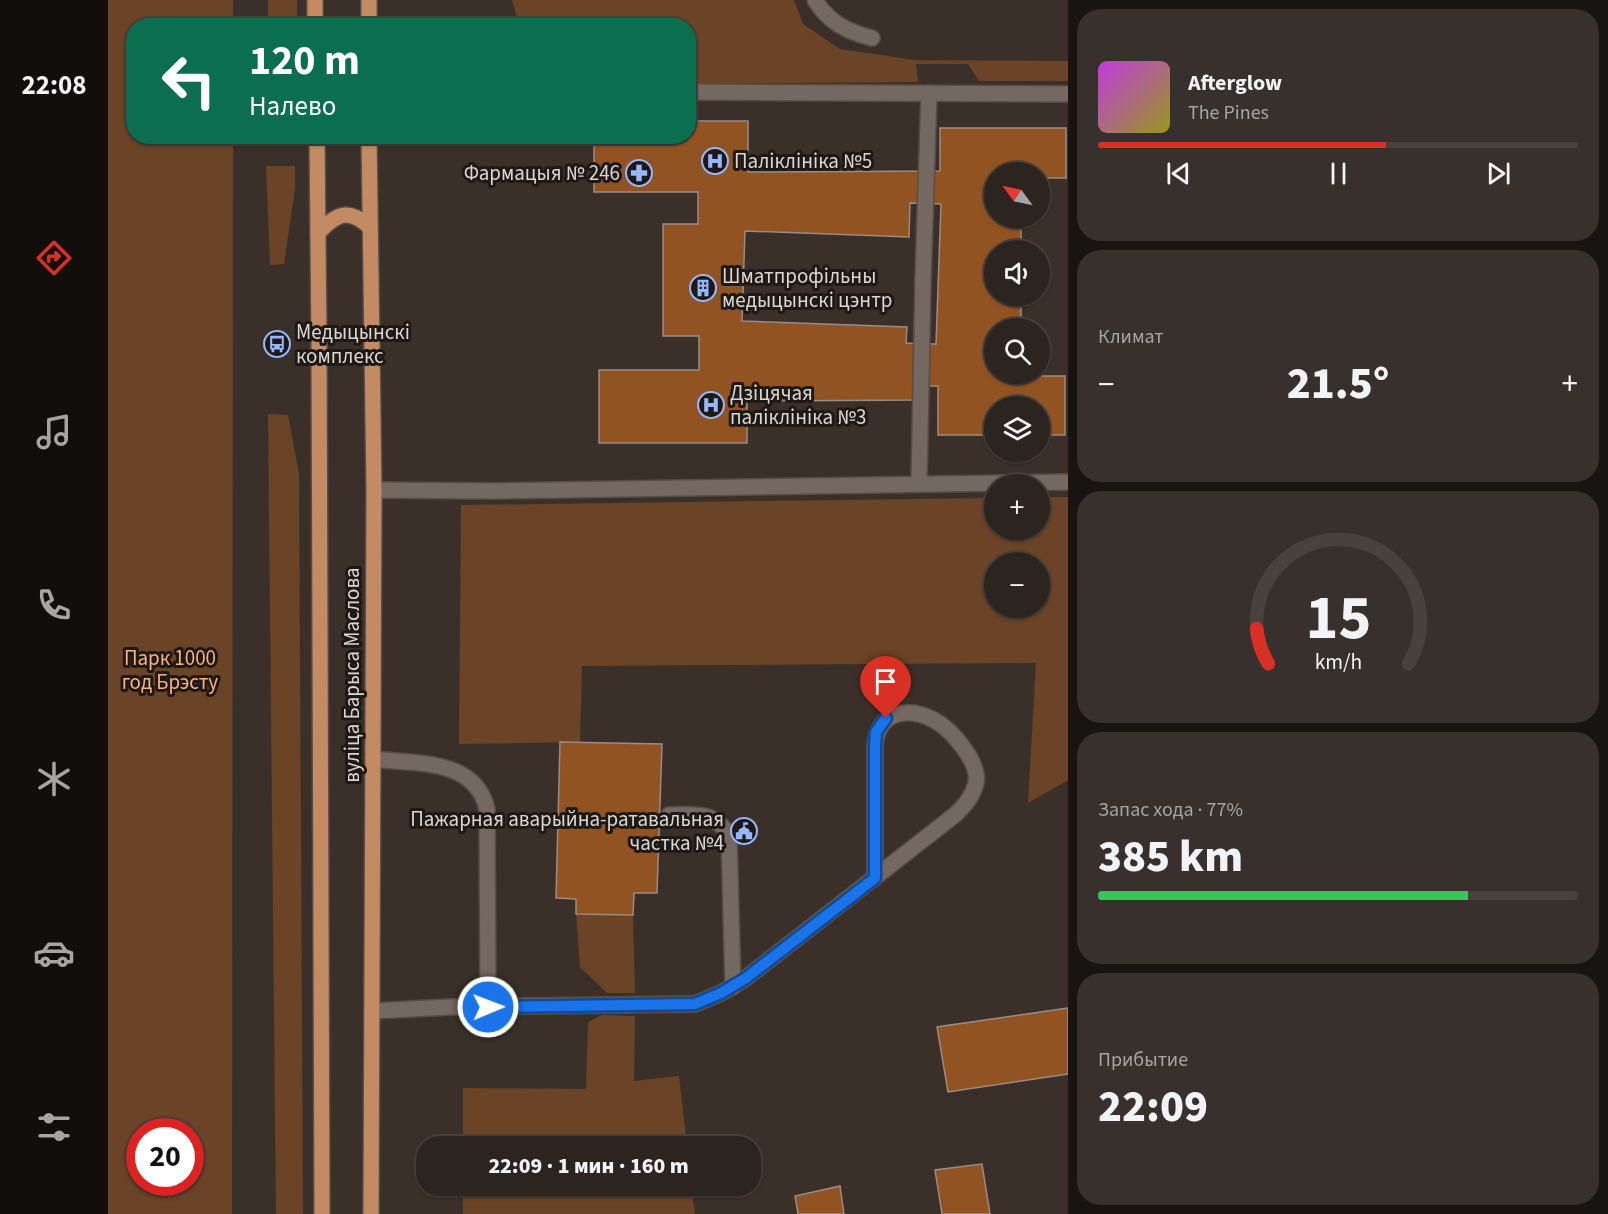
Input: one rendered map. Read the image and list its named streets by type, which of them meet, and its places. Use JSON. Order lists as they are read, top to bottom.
{
  "streets": {
    "main road": ["вуліца Барыса Маслова"]
  },
  "parks": ["Парк 1000 год Брэсту"],
  "places": {
    "hospital": ["Паліклініка №5", "Дзіцячая паліклініка №3"],
    "pharmacy": ["Фармацыя № 246"],
    "building": ["Шматпрофільны медыцынскі цэнтр"],
    "bus stop": ["Медыцынскі комплекс"],
    "public building": ["Пажарная аварыйна-ратавальная частка №4"]
  },
  "north": "top left",
  "page": {
    "tabs": "22:08",
    "turn": ["120 m", "Налево"],
    "song": ["Afterglow", "The Pines"],
    "map_buttons": ["+", "−"],
    "tile": [
      "Климат",
      ["Запас хода · 77%", "385 km"],
      ["Прибытие", "22:09"]
    ],
    "heat": ["−", "21.5°", "+"],
    "limit": "20",
    "trip": "22:09 · 1 мин · 160 m",
    "gauge": ["15", "km/h"]
  }
}
